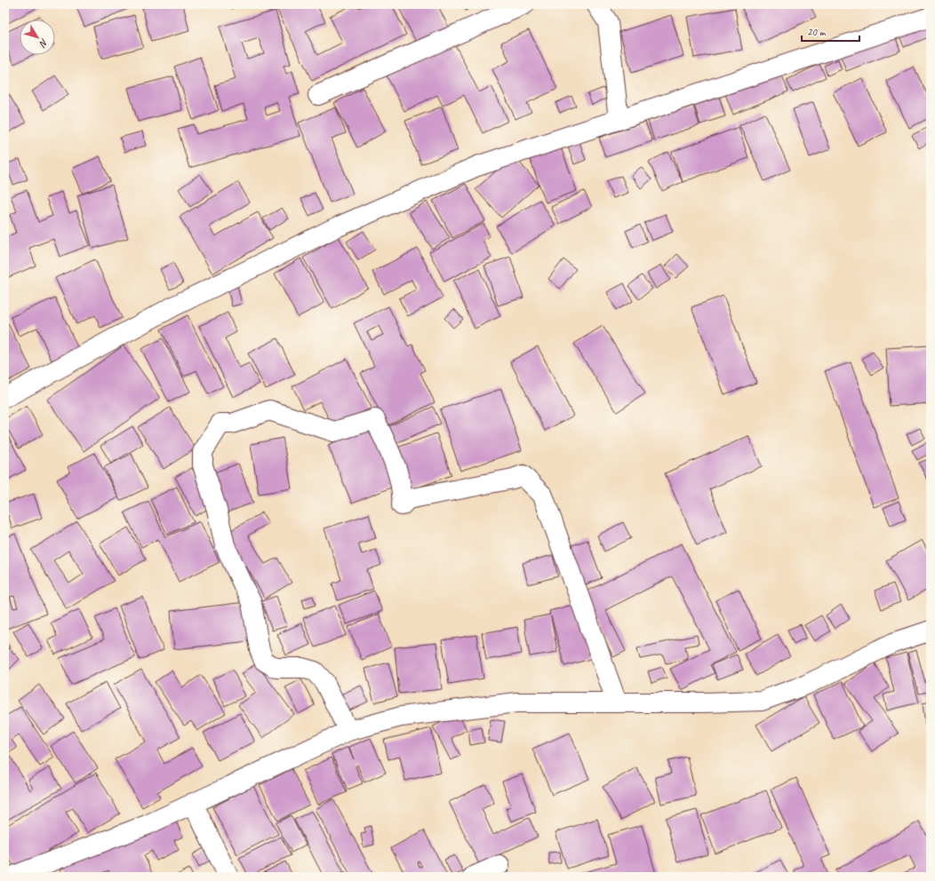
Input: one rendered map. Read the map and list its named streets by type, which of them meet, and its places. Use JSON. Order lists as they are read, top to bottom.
{
  "scale_bar": "20 m",
  "north": "bottom right"
}
